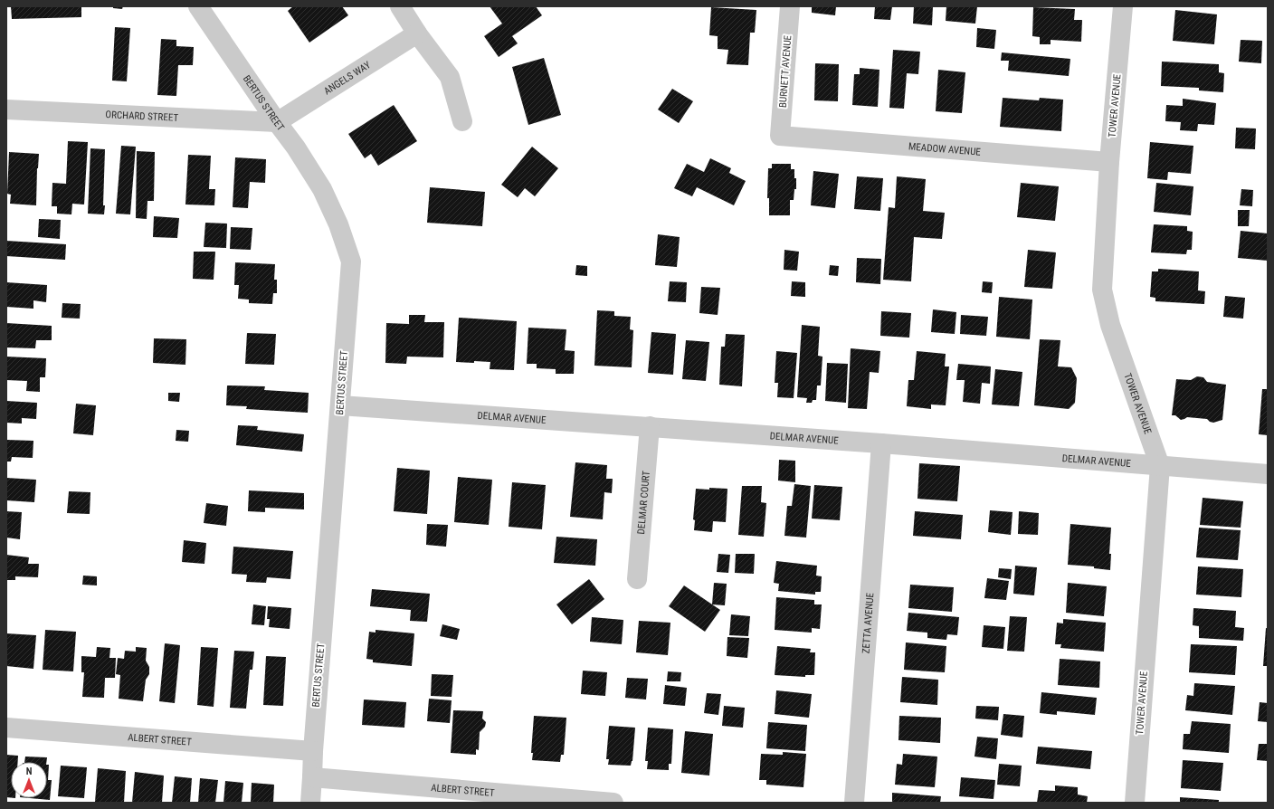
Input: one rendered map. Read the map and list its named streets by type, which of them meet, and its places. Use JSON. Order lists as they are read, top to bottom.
{
  "streets": {
    "street": [
      "BURNETT AVENUE",
      "ANGELS WAY",
      "BERTUS STREET",
      "TOWER AVENUE",
      "ORCHARD STREET",
      "MEADOW AVENUE",
      "DELMAR AVENUE",
      "DELMAR COURT",
      "ZETTA AVENUE",
      "ALBERT STREET"
    ]
  },
  "crossings": [
    ["BURNETT AVENUE", "MEADOW AVENUE"],
    ["ANGELS WAY", "BERTUS STREET"],
    ["ANGELS WAY", "ORCHARD STREET"],
    ["BERTUS STREET", "ORCHARD STREET"],
    ["BERTUS STREET", "DELMAR AVENUE"],
    ["BERTUS STREET", "ALBERT STREET"],
    ["TOWER AVENUE", "MEADOW AVENUE"],
    ["TOWER AVENUE", "DELMAR AVENUE"],
    ["DELMAR AVENUE", "DELMAR COURT"],
    ["DELMAR AVENUE", "ZETTA AVENUE"]
  ],
  "north": "top"
}
